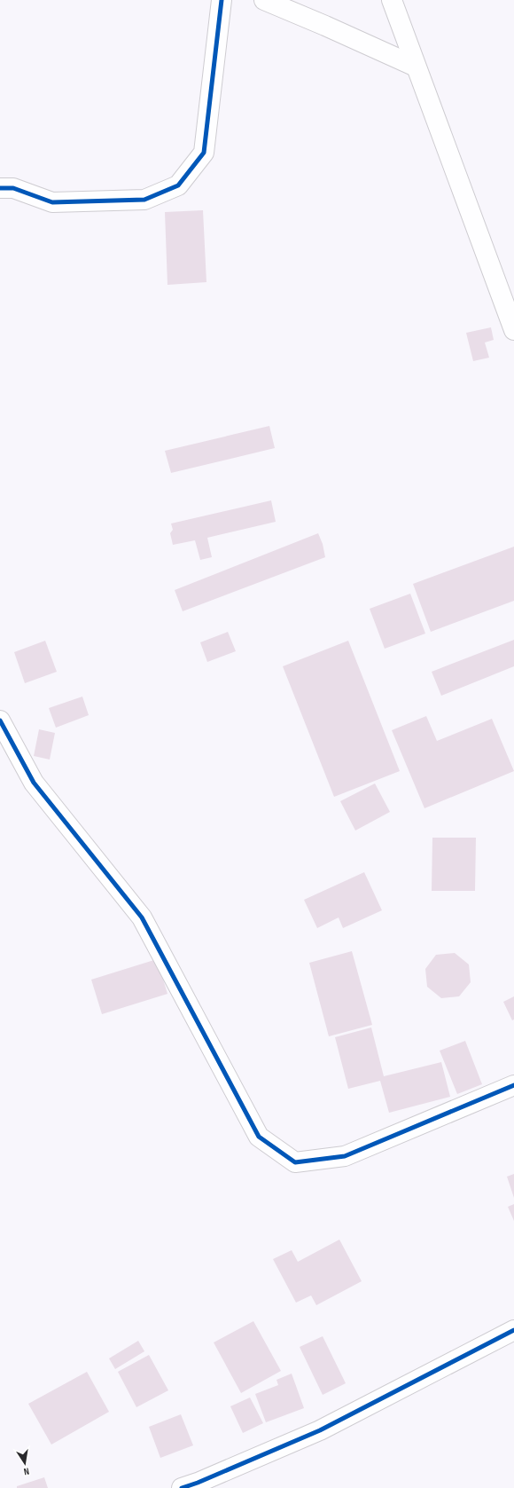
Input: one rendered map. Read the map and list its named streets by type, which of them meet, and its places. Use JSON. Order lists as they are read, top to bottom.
{
  "north": "bottom"
}
